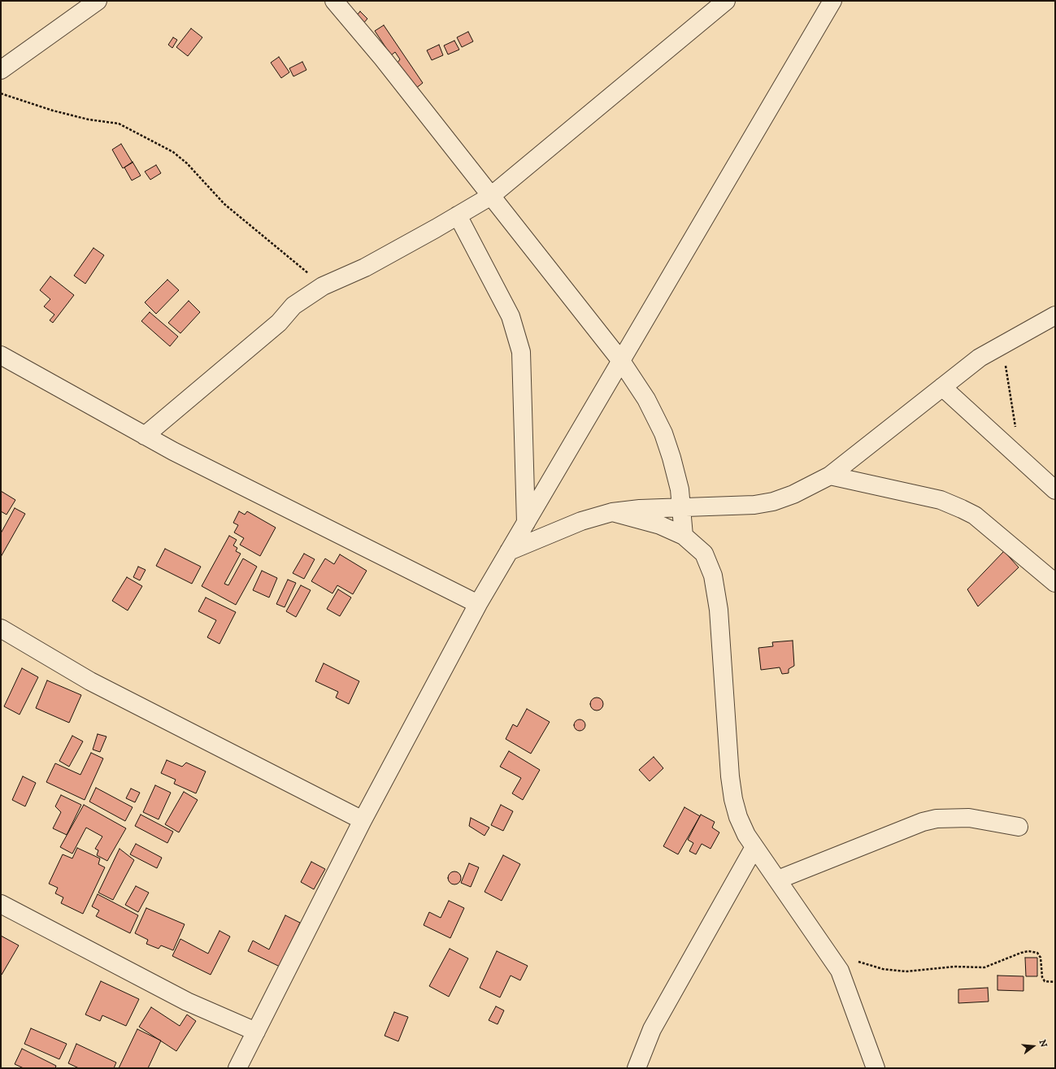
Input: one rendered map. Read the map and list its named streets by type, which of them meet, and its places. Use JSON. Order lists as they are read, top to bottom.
{
  "north": "right"
}
